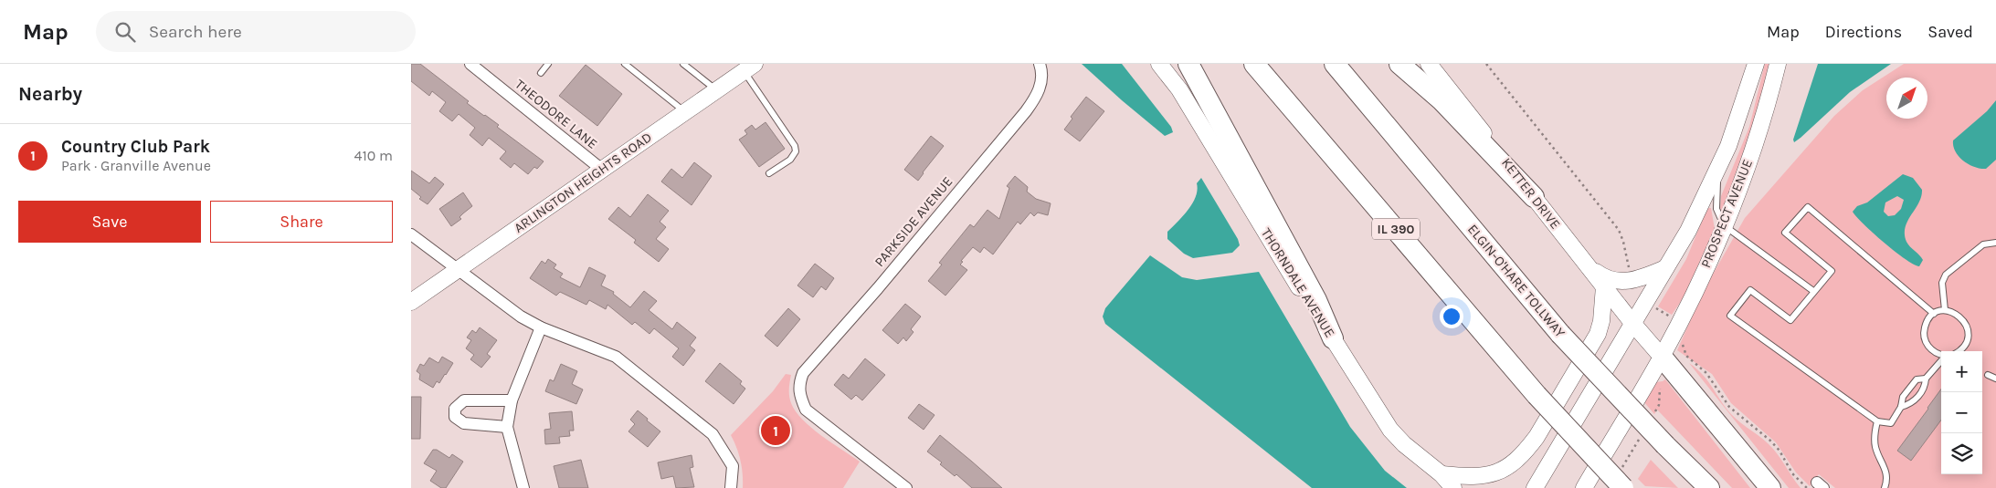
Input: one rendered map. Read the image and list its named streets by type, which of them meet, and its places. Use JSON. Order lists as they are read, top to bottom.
{
  "streets": {
    "highway": ["IL 390", "ELGIN-O'HARE TOLLWAY"],
    "main road": [
      "ARLINGTON HEIGHTS ROAD",
      "KETTER DRIVE",
      "PROSPECT AVENUE",
      "THORNDALE AVENUE"
    ],
    "street": ["THEODORE LANE", "PARKSIDE AVENUE"]
  },
  "crossings": [
    ["THEODORE LANE", "ARLINGTON HEIGHTS ROAD"],
    ["KETTER DRIVE", "PROSPECT AVENUE"]
  ],
  "north": "top right",
  "page": {
    "header": "Map",
    "search": "Search here",
    "nav": ["Map", "Directions", "Saved"],
    "heading": "Nearby",
    "list": [
      {
        "mark": "1",
        "name": "Country Club Park",
        "note": "Park · Granville Avenue",
        "value": "410 m"
      }
    ],
    "buttons": ["Save", "Share"],
    "map_buttons": ["+", "−"],
    "pins": "1"
  }
}
